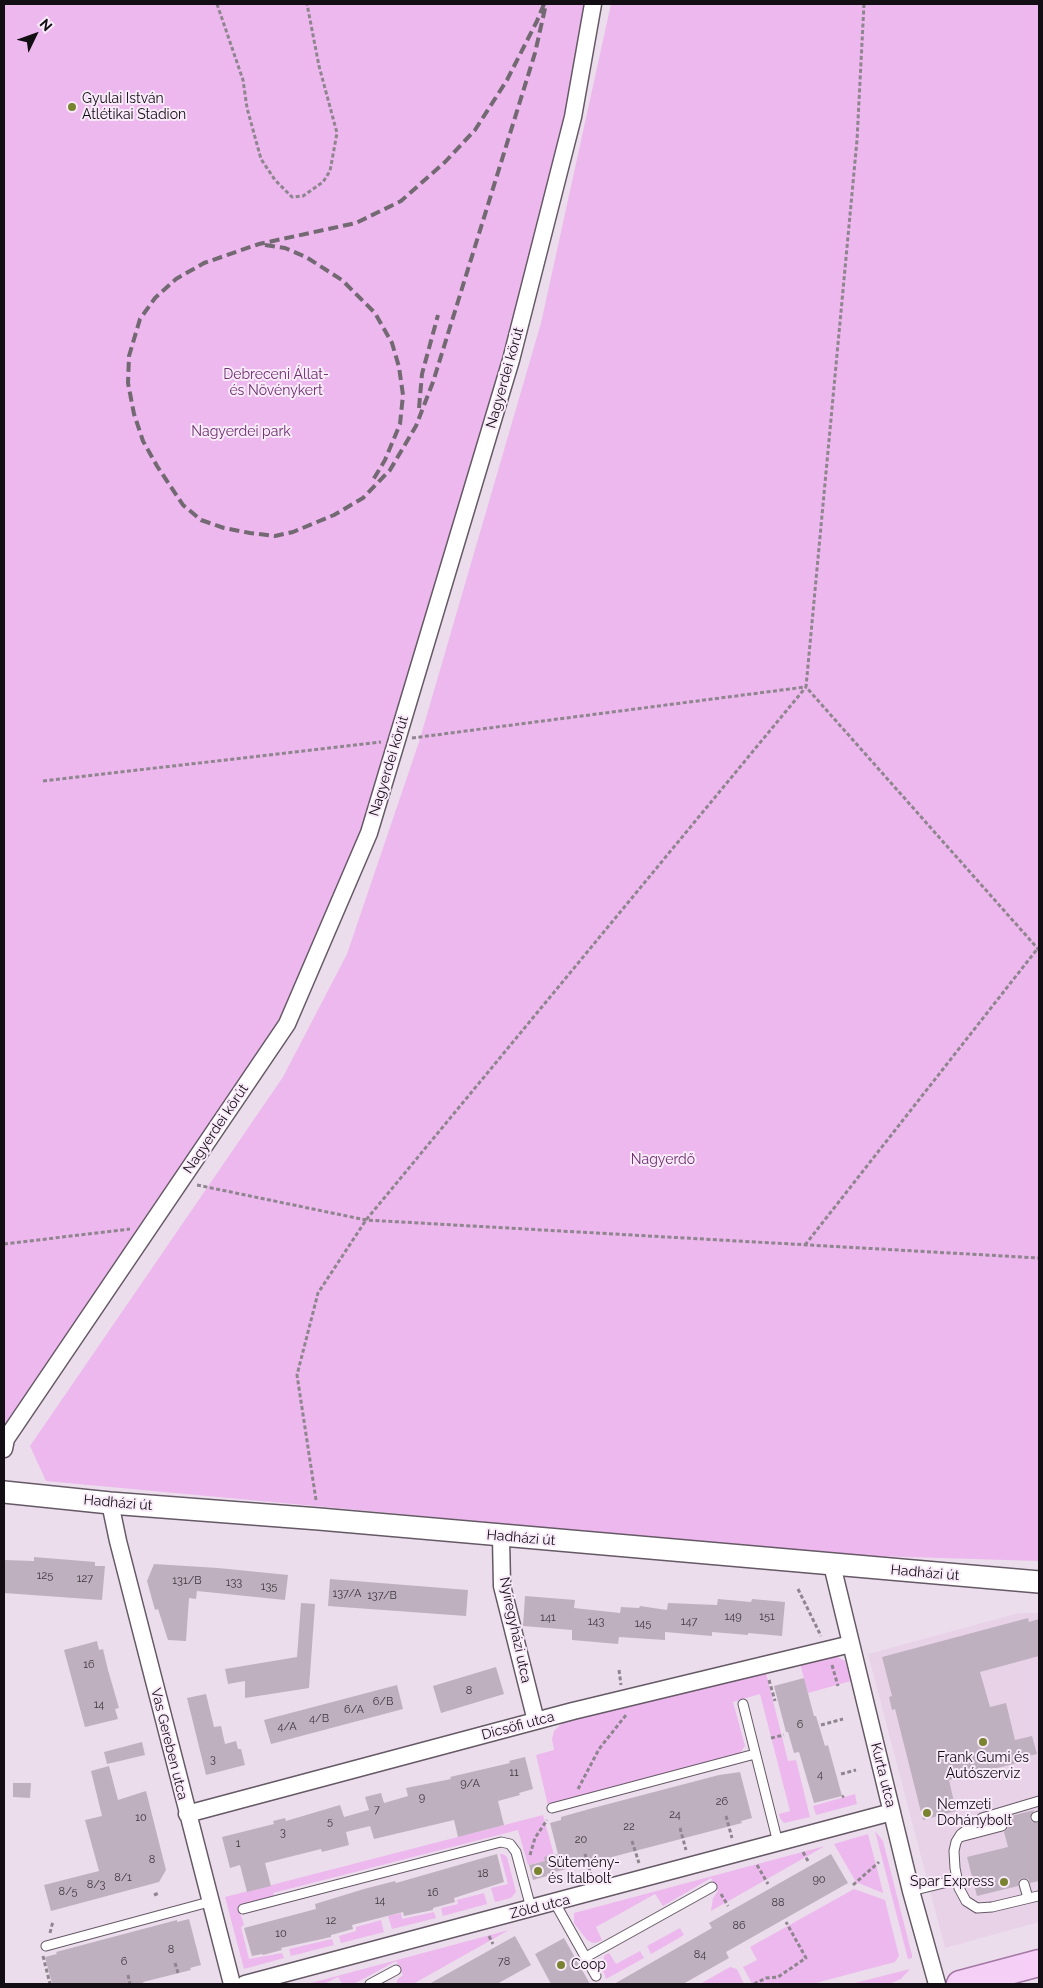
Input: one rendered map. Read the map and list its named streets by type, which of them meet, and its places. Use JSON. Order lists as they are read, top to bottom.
{
  "streets": {
    "street": [
      "Nagyerdei körút",
      "Hadházi út",
      "Nyíregyházi utca",
      "Dicsőfi utca",
      "Vas Gereben utca",
      "Kurta utca",
      "Zöld utca"
    ]
  },
  "crossings": [
    ["Hadházi út", "Nyíregyházi utca"],
    ["Hadházi út", "Vas Gereben utca"],
    ["Hadházi út", "Kurta utca"],
    ["Nyíregyházi utca", "Dicsőfi utca"],
    ["Dicsőfi utca", "Vas Gereben utca"],
    ["Dicsőfi utca", "Kurta utca"],
    ["Kurta utca", "Zöld utca"]
  ],
  "parks": ["Debreceni Állat- és Növénykert", "Nagyerdei park", "Nagyerdő"],
  "places": [
    "Gyulai István Atlétikai Stadion",
    "Frank Gumi és Autószerviz",
    "Nemzeti Dohánybolt",
    "Sütemény- és Italbolt",
    "Spar Express",
    "Coop"
  ],
  "house_numbers": [
    "125",
    "127",
    "131/B",
    "133",
    "135",
    "137/A",
    "137/B",
    "149",
    "151",
    "141",
    "143",
    "147",
    "145",
    "16",
    "8",
    "6/B",
    "14",
    "6/A",
    "4/B",
    "6",
    "4/A",
    "3",
    "11",
    "4",
    "9/A",
    "9",
    "26",
    "7",
    "24",
    "10",
    "5",
    "22",
    "3",
    "20",
    "1",
    "8",
    "18",
    "8/1",
    "90",
    "8/3",
    "8/5",
    "16",
    "14",
    "88",
    "12",
    "86",
    "10",
    "8",
    "84",
    "6",
    "78"
  ],
  "north": "top right"
}
